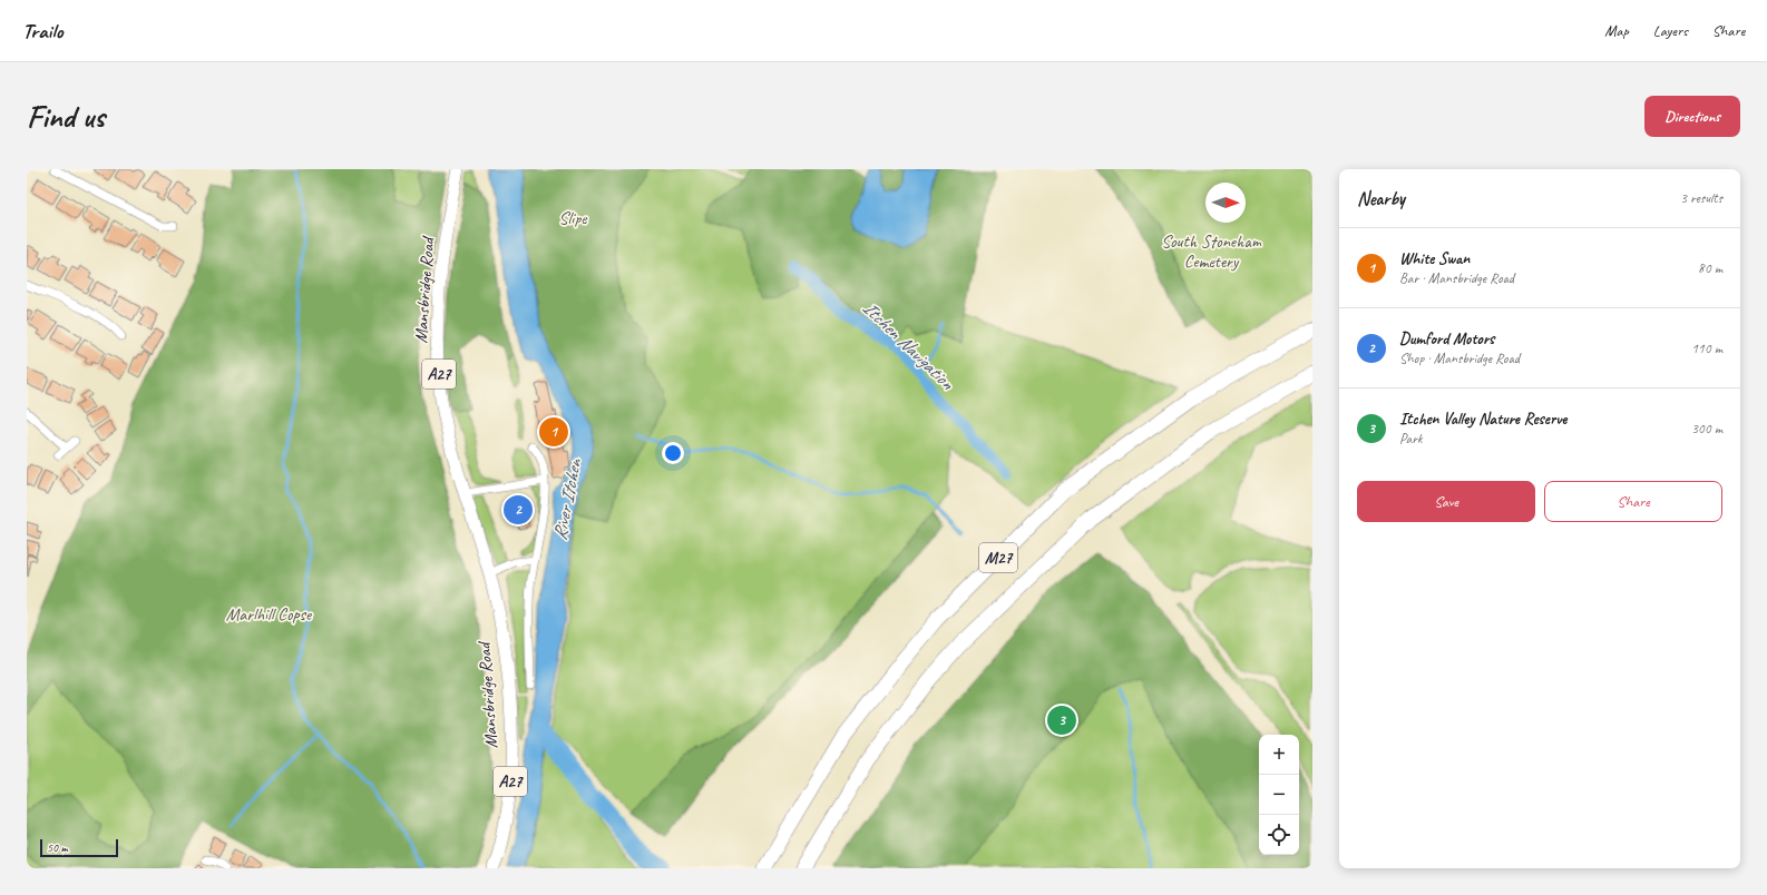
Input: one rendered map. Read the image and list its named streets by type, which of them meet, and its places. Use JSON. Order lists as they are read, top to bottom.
{
  "streets": {
    "highway": ["M27"],
    "main road": ["Mansbridge Road", "A27"]
  },
  "water": ["Itchen Navigation", "River Itchen"],
  "parks": ["Slipe", "South Stoneham Cemetery", "Marlhill Copse"],
  "scale_bar": "50 m",
  "north": "right",
  "page": {
    "header": "Trailo",
    "nav": ["Map", "Layers", "Share"],
    "buttons": [
      "Directions",
      ["Save", "Share"]
    ],
    "title": "Find us",
    "heading": ["Nearby", "3 results"],
    "list": [
      {
        "mark": "1",
        "name": "White Swan",
        "note": "Bar · Mansbridge Road",
        "value": "80 m"
      },
      {
        "mark": "2",
        "name": "Dumford Motors",
        "note": "Shop · Mansbridge Road",
        "value": "110 m"
      },
      {
        "mark": "3",
        "name": "Itchen Valley Nature Reserve",
        "note": "Park",
        "value": "300 m"
      }
    ],
    "pins": ["1", "2", "3"],
    "map_buttons": ["+", "−"],
    "scale": "50 m"
  }
}
